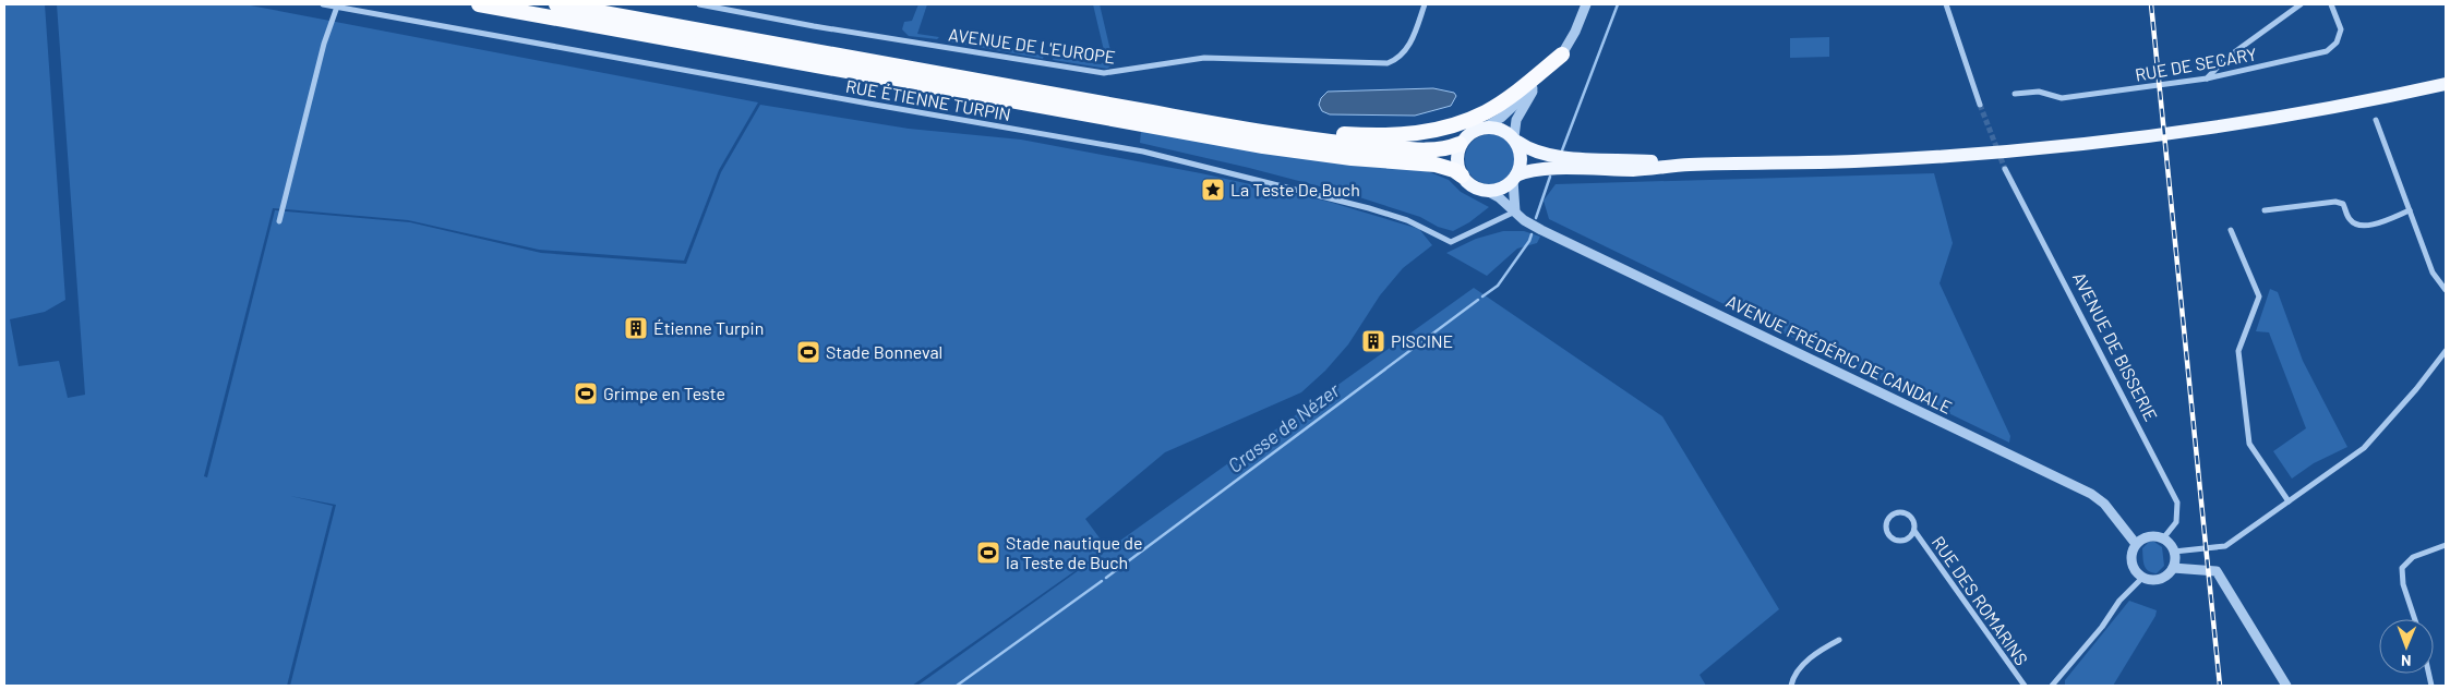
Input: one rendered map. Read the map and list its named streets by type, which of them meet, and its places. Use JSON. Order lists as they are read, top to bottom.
{
  "streets": {
    "street": [
      "AVENUE DE L'EUROPE",
      "RUE DE SECARY",
      "RUE ÉTIENNE TURPIN",
      "AVENUE DE BISSERIE",
      "AVENUE FRÉDÉRIC DE CANDALE",
      "RUE DES ROMARINS"
    ]
  },
  "crossings": [
    ["RUE ÉTIENNE TURPIN", "AVENUE FRÉDÉRIC DE CANDALE"],
    ["AVENUE DE BISSERIE", "AVENUE FRÉDÉRIC DE CANDALE"]
  ],
  "water": ["Crasse de Nézer"],
  "places": {
    "place": ["La Teste De Buch"],
    "building": ["Étienne Turpin", "PISCINE"],
    "sports": ["Stade Bonneval", "Grimpe en Teste", "Stade nautique de la Teste de Buch"]
  },
  "north": "bottom"
}
